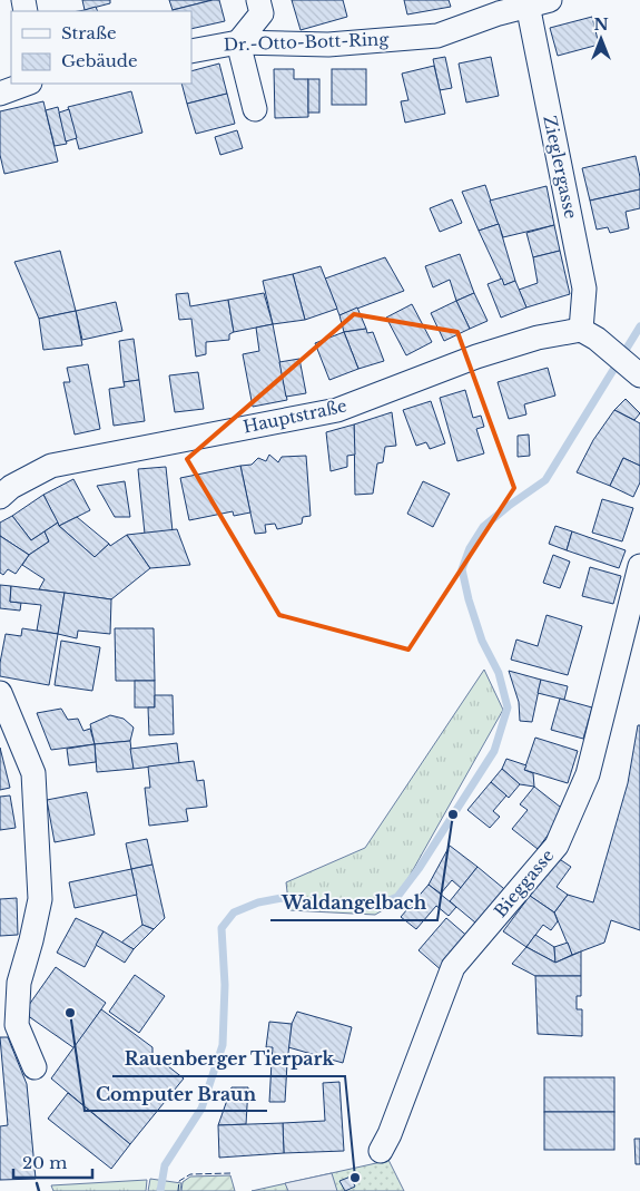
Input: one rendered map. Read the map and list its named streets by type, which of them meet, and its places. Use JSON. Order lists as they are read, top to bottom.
{
  "streets": {
    "street": [
      "Dr.-Otto-Bott-Ring",
      "Zieglergasse",
      "Hauptstraße",
      "Bieggasse"
    ]
  },
  "crossings": [
    ["Dr.-Otto-Bott-Ring", "Zieglergasse"],
    ["Zieglergasse", "Hauptstraße"]
  ],
  "places": ["Waldangelbach", "Computer Braun", "Rauenberger Tierpark"],
  "legend": ["Straße", "Gebäude"],
  "scale_bar": "20 m",
  "north": "top"
}
